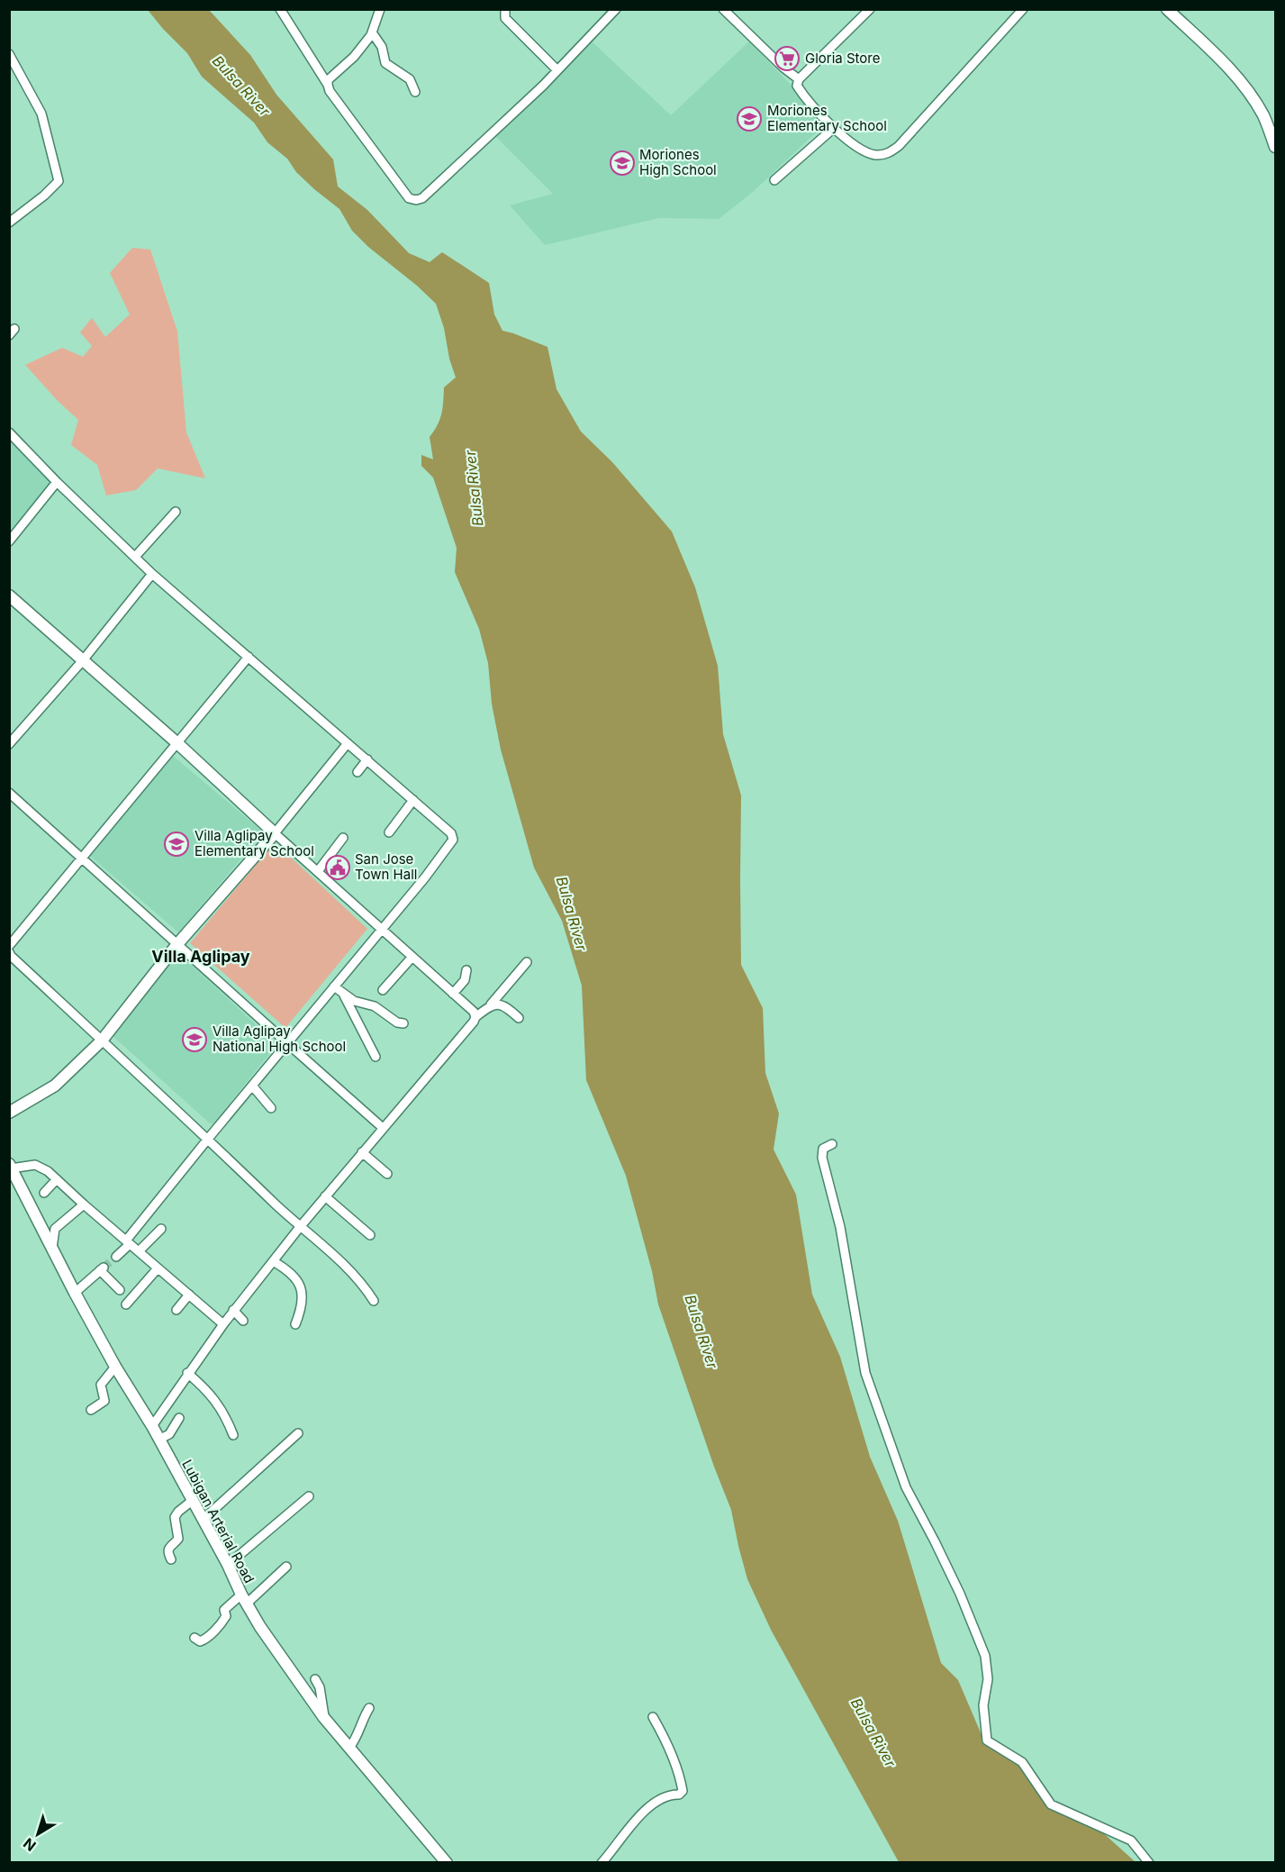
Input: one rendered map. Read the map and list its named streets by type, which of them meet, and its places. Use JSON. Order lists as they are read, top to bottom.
{
  "streets": {
    "main road": ["Lubigan Arterial Road"]
  },
  "districts": ["Villa Aglipay"],
  "water": ["Bulsa River"],
  "places": {
    "supermarket": ["Gloria Store"],
    "school or university": [
      "Moriones Elementary School",
      "Moriones High School",
      "Villa Aglipay Elementary School",
      "Villa Aglipay National High School"
    ],
    "public building": ["San Jose Town Hall"]
  },
  "north": "bottom left"
}
